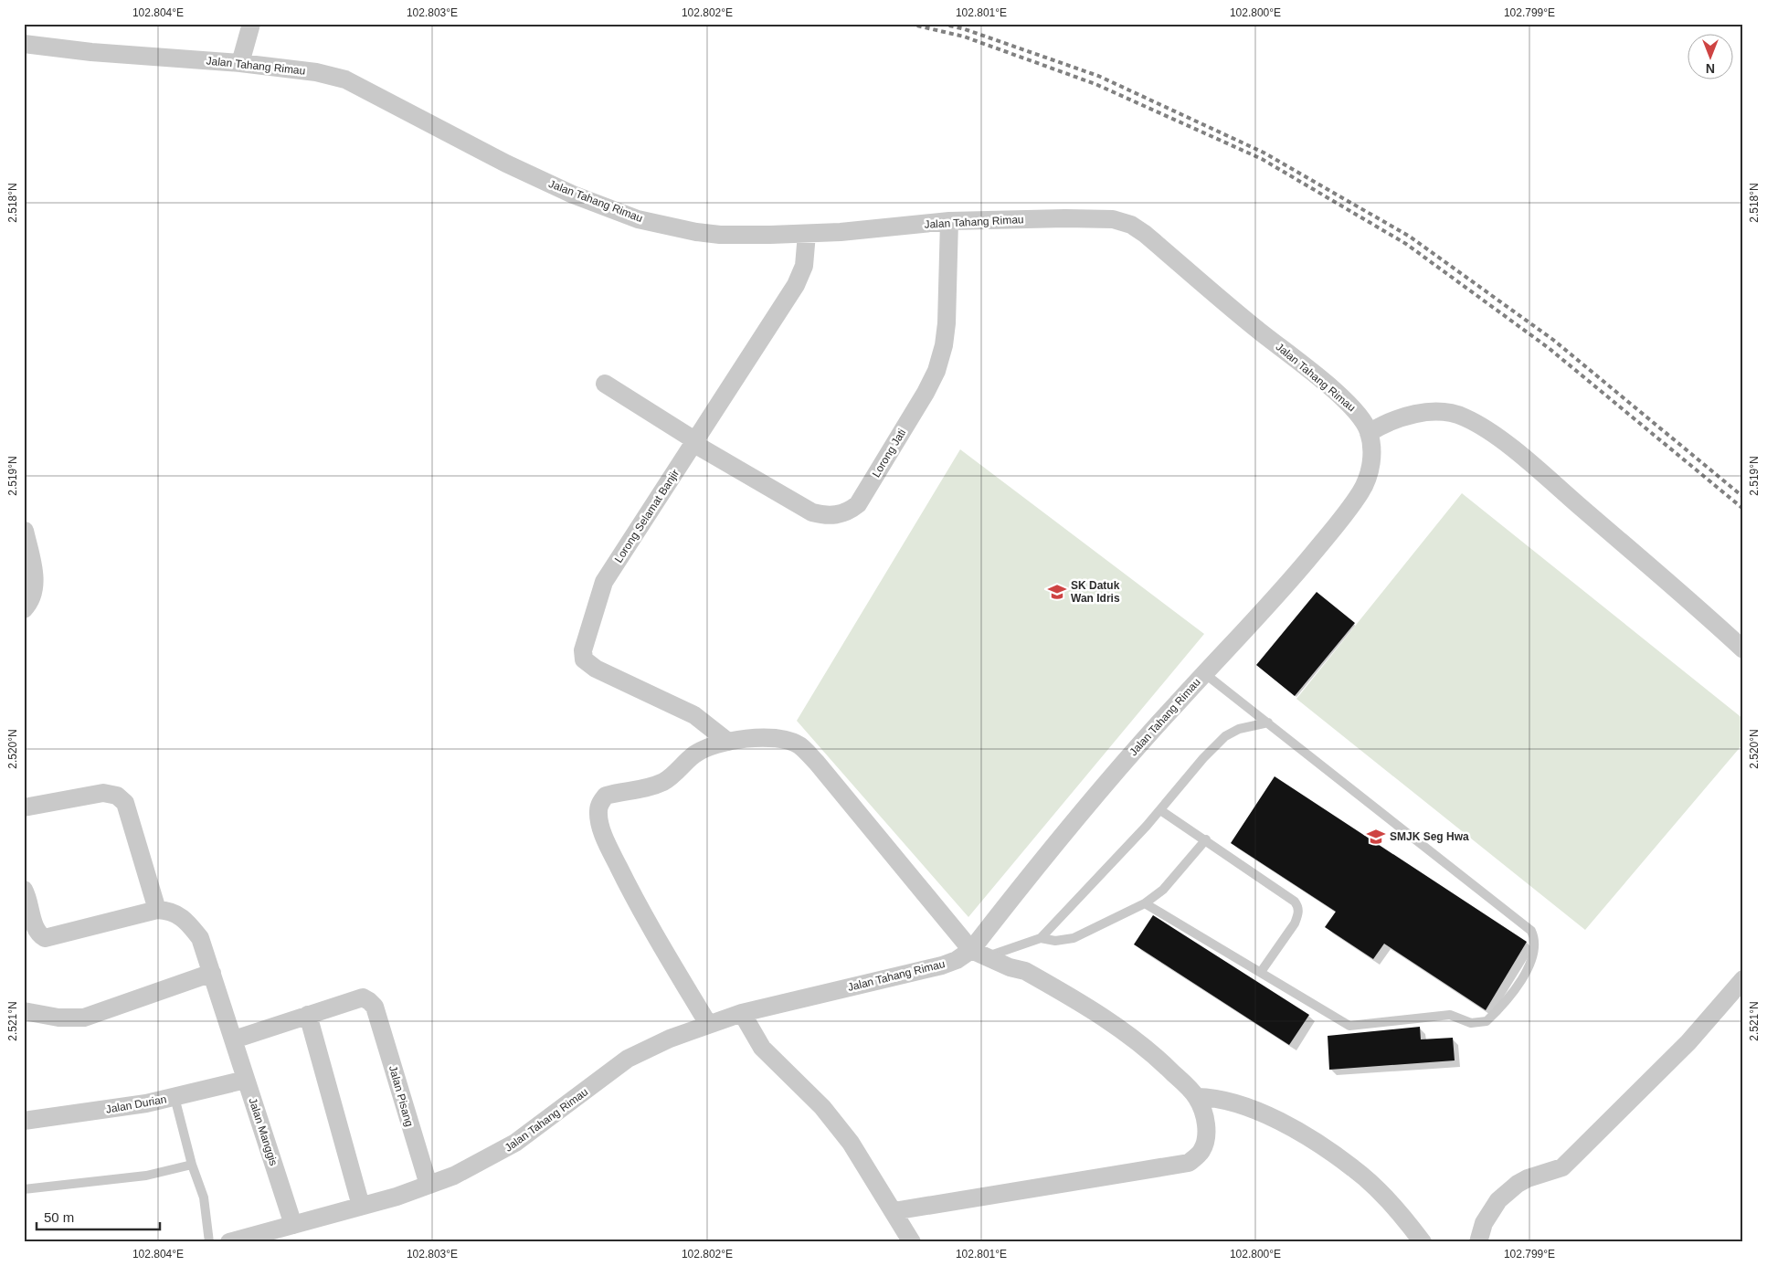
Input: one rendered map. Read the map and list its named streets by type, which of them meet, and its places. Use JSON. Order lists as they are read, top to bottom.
{
  "streets": {
    "street": [
      "Jalan Tahang Rimau",
      "Lorong Jati",
      "Lorong Selamat Banjir",
      "Jalan Pisang",
      "Jalan Durian",
      "Jalan Manggis"
    ]
  },
  "crossings": [
    ["Jalan Tahang Rimau", "Lorong Jati"],
    ["Jalan Tahang Rimau", "Lorong Selamat Banjir"],
    ["Jalan Tahang Rimau", "Jalan Pisang"],
    ["Jalan Tahang Rimau", "Jalan Manggis"],
    ["Lorong Jati", "Lorong Selamat Banjir"],
    ["Jalan Durian", "Jalan Manggis"]
  ],
  "places": {
    "school or university": ["SK Datuk Wan Idris", "SMJK Seg Hwa"]
  },
  "scale_bar": "50 m",
  "north": "bottom",
  "coordinates": [
    "102.804°E",
    "102.803°E",
    "102.802°E",
    "102.801°E",
    "102.800°E",
    "102.799°E",
    "2.518°N",
    "2.519°N",
    "2.520°N",
    "2.521°N"
  ]
}
